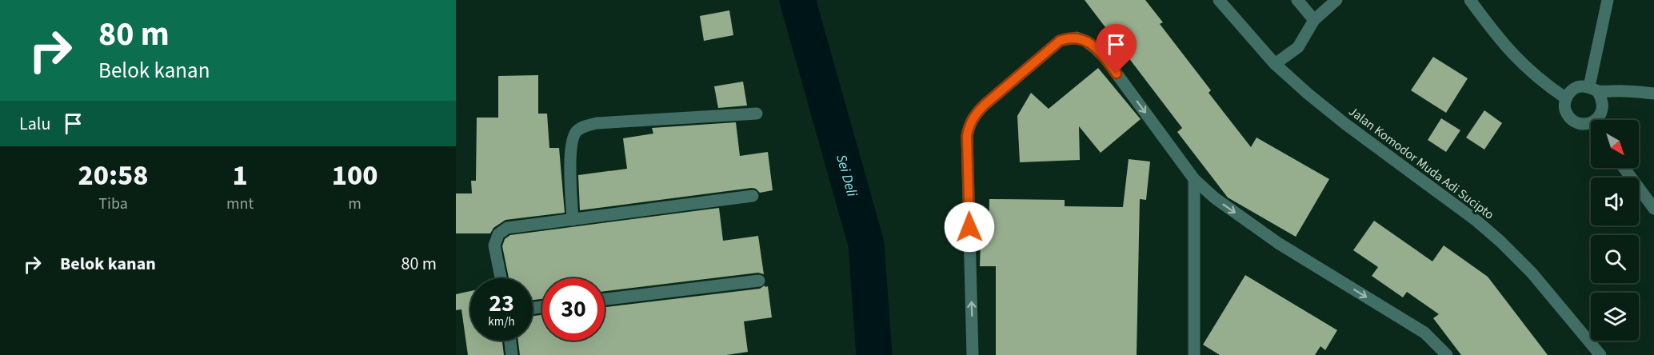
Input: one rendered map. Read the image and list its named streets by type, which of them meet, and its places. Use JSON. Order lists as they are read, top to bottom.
{
  "streets": {
    "street": ["Jalan Komodor Muda Adi Sucipto"]
  },
  "water": ["Sei Deli"],
  "north": "bottom right",
  "page": {
    "turn": ["80 m", "Belok kanan"],
    "then": "Lalu",
    "eta": [
      "20:58",
      "Tiba",
      "1",
      "mnt",
      "100",
      "m"
    ],
    "list": [
      {
        "name": "Belok kanan",
        "value": "80 m"
      }
    ],
    "speed": "23 km/h",
    "limit": "30"
  }
}
